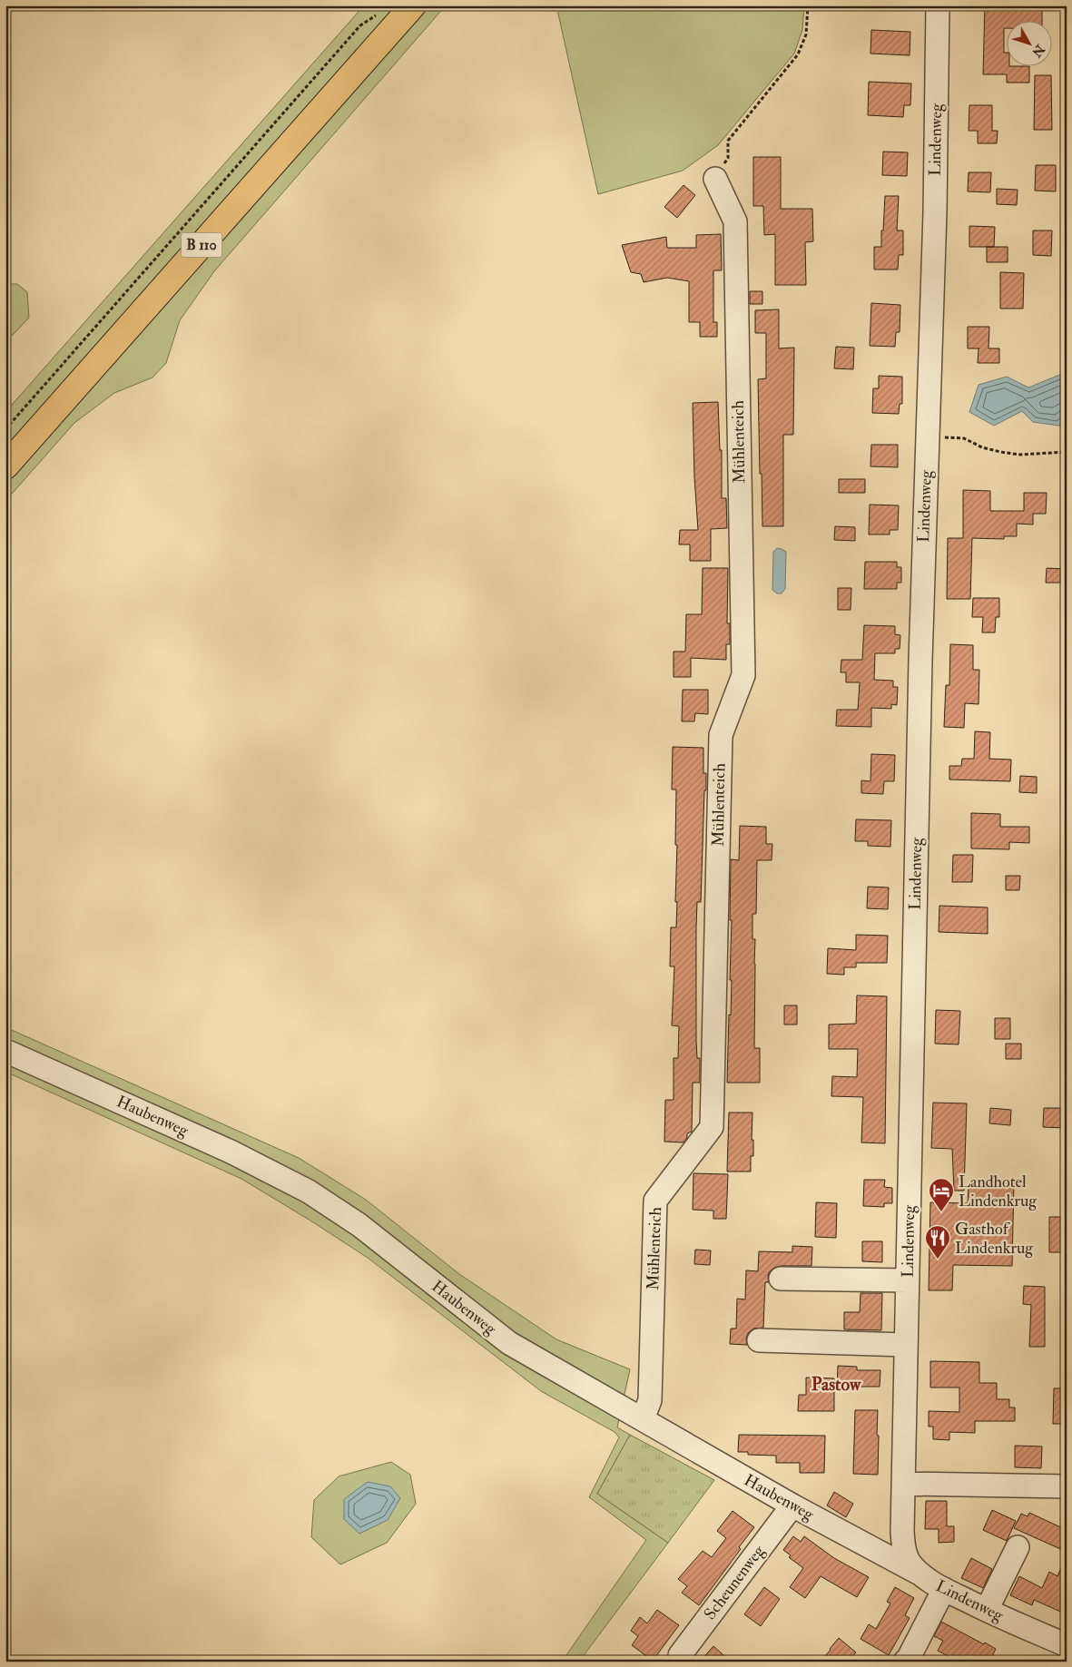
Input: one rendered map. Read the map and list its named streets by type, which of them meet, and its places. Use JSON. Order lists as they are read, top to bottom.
{
  "streets": {
    "main road": ["B 110"],
    "street": [
      "Lindenweg",
      "Mühlenteich",
      "Haubenweg",
      "Scheunenweg"
    ]
  },
  "crossings": [
    ["Lindenweg", "Haubenweg"],
    ["Mühlenteich", "Haubenweg"],
    ["Haubenweg", "Scheunenweg"]
  ],
  "districts": ["Pastow"],
  "places": {
    "hotel": ["Landhotel Lindenkrug"],
    "restaurant": ["Gasthof Lindenkrug"]
  },
  "north": "bottom right"
}
